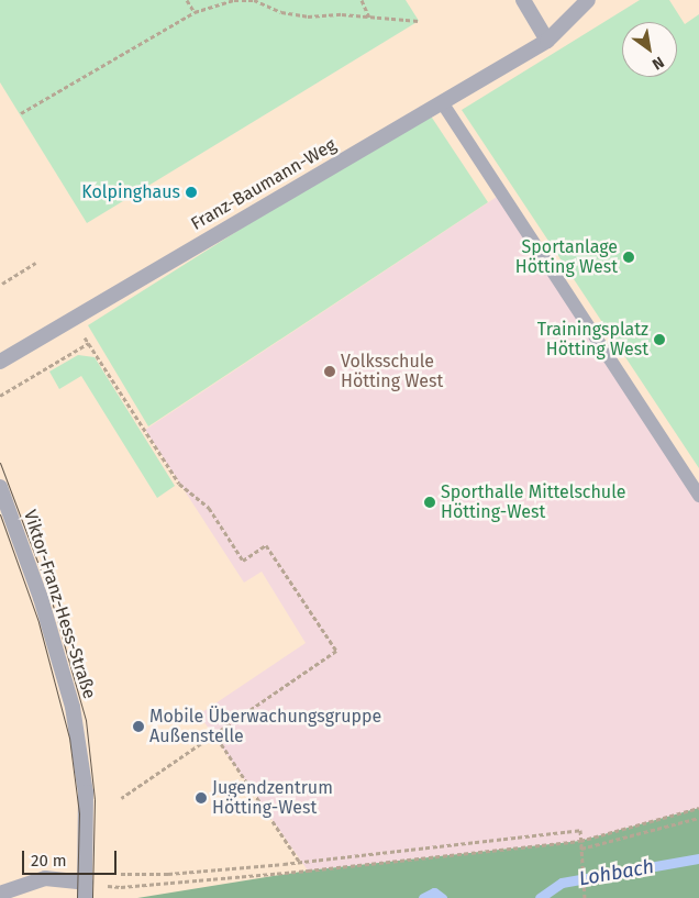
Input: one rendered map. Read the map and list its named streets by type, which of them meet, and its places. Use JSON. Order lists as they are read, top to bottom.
{
  "streets": {
    "street": ["Franz-Baumann-Weg", "Viktor-Franz-Hess-Straße"]
  },
  "water": ["Lohbach"],
  "places": [
    "Kolpinghaus",
    "Sportanlage Hötting West",
    "Trainingsplatz Hötting West",
    "Volksschule Hötting West",
    "Sporthalle Mittelschule Hötting-West",
    "Mobile Überwachungsgruppe Außenstelle",
    "Jugendzentrum Hötting-West"
  ],
  "scale_bar": "20 m",
  "north": "bottom right"
}
